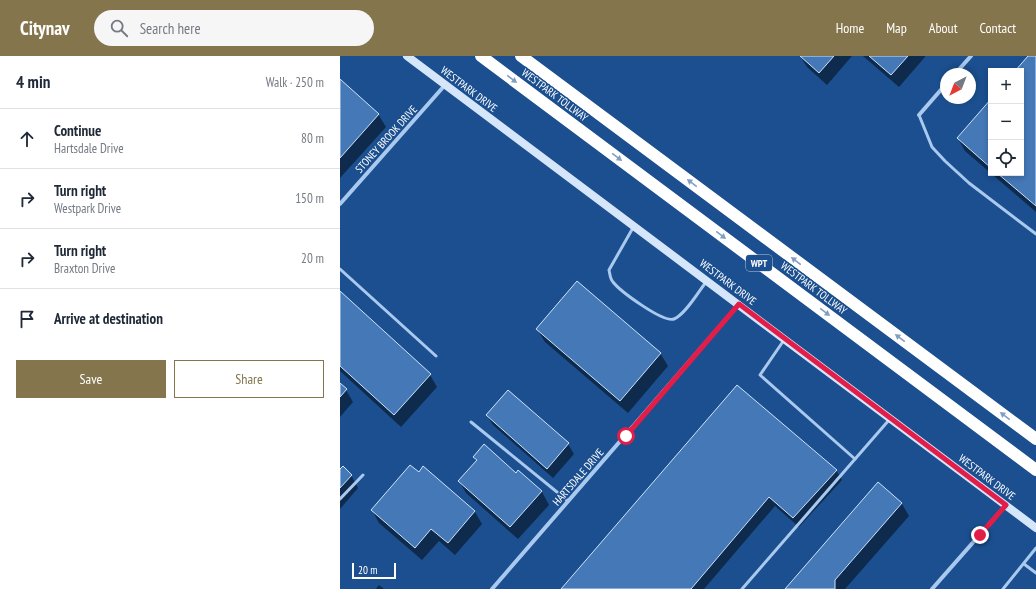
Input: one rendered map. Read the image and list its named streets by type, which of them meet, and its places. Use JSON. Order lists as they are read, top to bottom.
{
  "streets": {
    "highway": ["WESTPARK TOLLWAY", "WPT"],
    "main road": ["WESTPARK DRIVE"],
    "street": ["STONEY BROOK DRIVE", "HARTSDALE DRIVE"]
  },
  "crossings": [
    ["WESTPARK DRIVE", "STONEY BROOK DRIVE"],
    ["WESTPARK DRIVE", "HARTSDALE DRIVE"]
  ],
  "scale_bar": "20 m",
  "north": "bottom left",
  "page": {
    "header": "Citynav",
    "search": "Search here",
    "nav": [
      "Home",
      "Map",
      "About",
      "Contact"
    ],
    "heading": ["4 min", "Walk · 250 m"],
    "map_buttons": ["+", "−"],
    "list": [
      ["Continue", "Hartsdale Drive", "80 m"],
      ["Turn right", "Westpark Drive", "150 m"],
      ["Turn right", "Braxton Drive", "20 m"],
      "Arrive at destination"
    ],
    "buttons": ["Save", "Share"],
    "scale": "20 m"
  }
}
